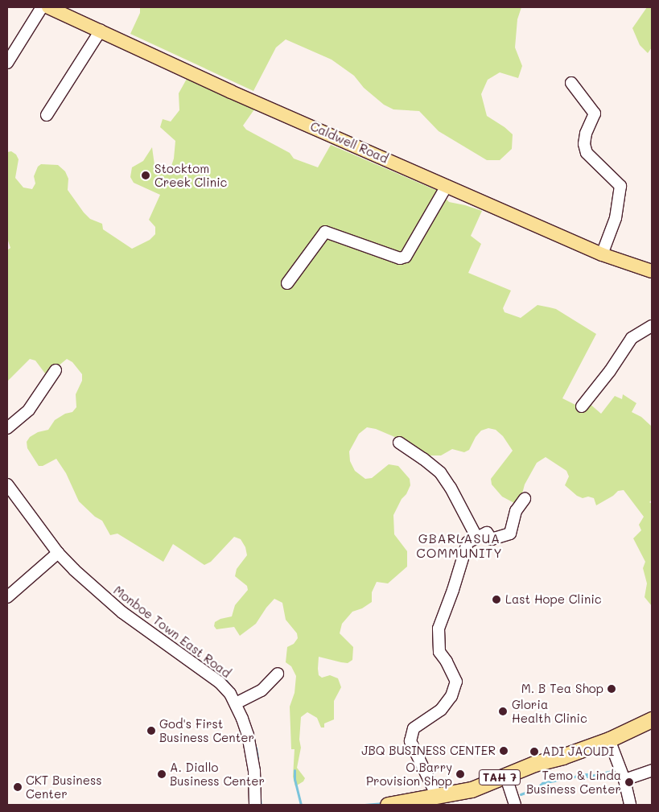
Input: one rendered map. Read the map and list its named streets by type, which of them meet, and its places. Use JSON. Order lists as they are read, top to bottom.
{
  "streets": {
    "highway": ["TAH 7"],
    "main road": ["Caldwell Road"],
    "street": ["Monboe Town East Road"]
  },
  "districts": ["GBARLASUA COMMUNITY"],
  "places": [
    "Stocktom Creek Clinic",
    "Last Hope Clinic",
    "M. B Tea Shop",
    "Gloria Health Clinic",
    "God's First Business Center",
    "JBQ BUSINESS CENTER",
    "ADI JAOUDI",
    "A. Diallo Business Center",
    "O.Barry Provision Shop",
    "Temo & Linda Business Center",
    "CKT Business Center"
  ]
}
